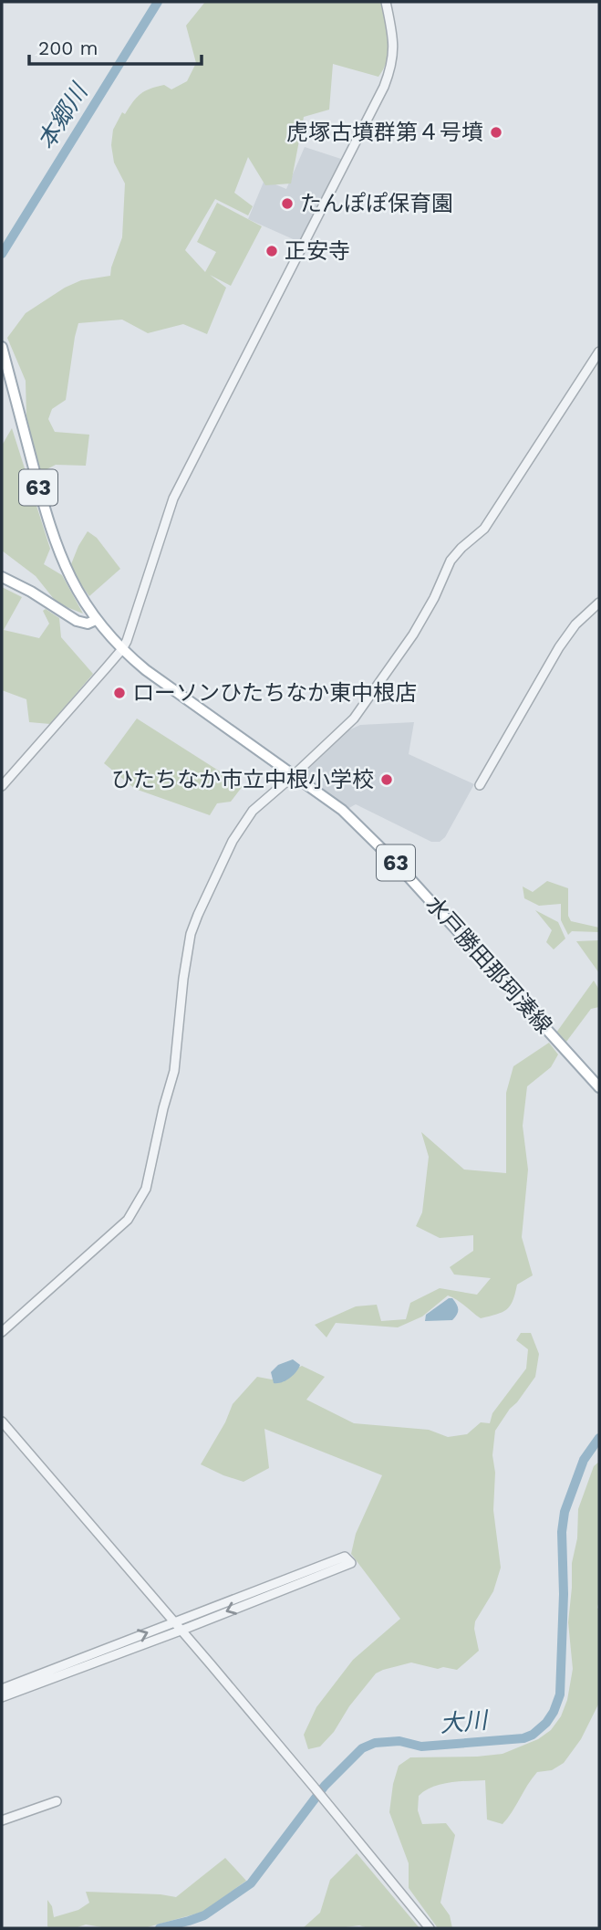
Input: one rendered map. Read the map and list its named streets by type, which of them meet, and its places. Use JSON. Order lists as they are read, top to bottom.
{
  "streets": {
    "main road": ["63", "水戸勝田那珂湊線"]
  },
  "water": ["本郷川", "大川"],
  "places": [
    "虎塚古墳群第４号墳",
    "たんぽぽ保育園",
    "正安寺",
    "ローソンひたちなか東中根店",
    "ひたちなか市立中根小学校"
  ],
  "scale_bar": "200 m"
}
